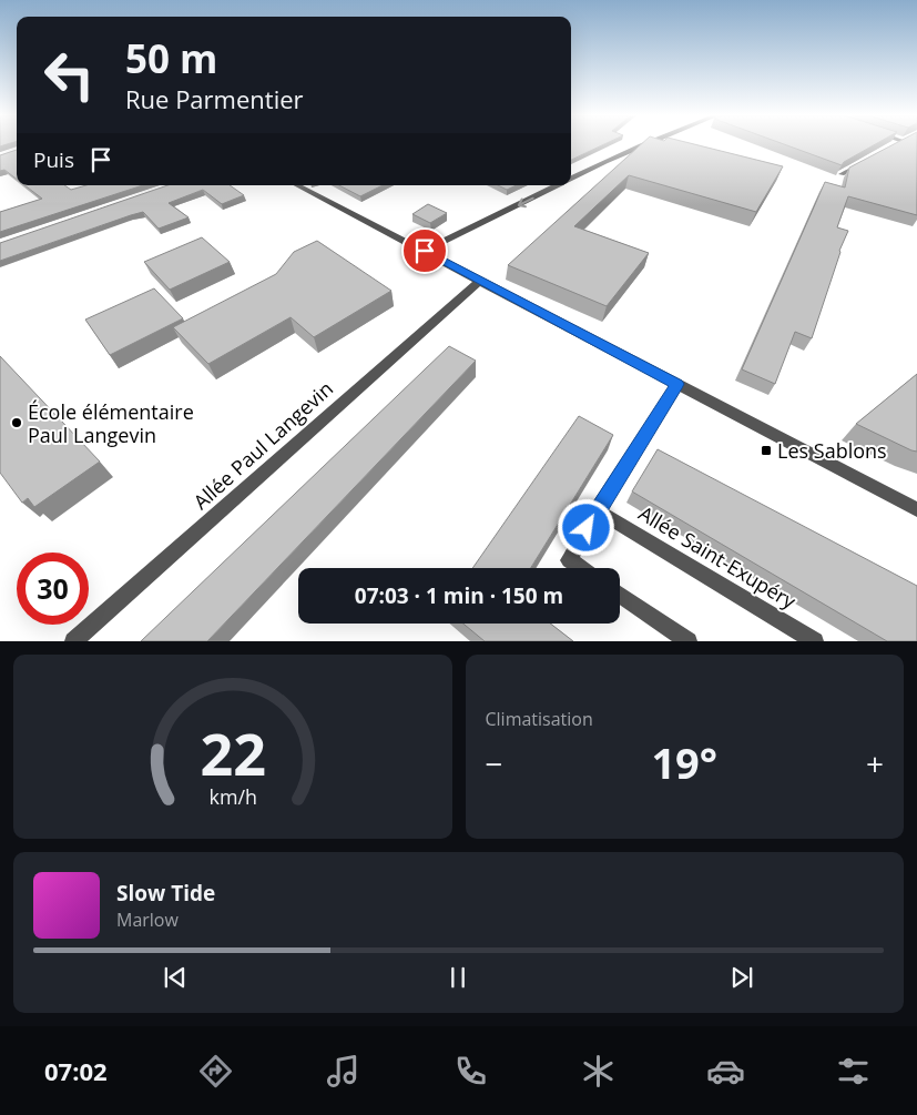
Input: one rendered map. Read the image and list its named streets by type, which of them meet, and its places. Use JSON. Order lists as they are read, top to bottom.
{
  "streets": {
    "street": ["Allée Paul Langevin", "Allée Saint-Exupéry"]
  },
  "places": {
    "other": ["École élémentaire Paul Langevin"],
    "transit": ["Les Sablons"]
  },
  "page": {
    "turn": ["50 m", "Rue Parmentier"],
    "then": "Puis",
    "limit": "30",
    "trip": "07:03 · 1 min · 150 m",
    "tile": "Climatisation",
    "heat": ["−", "19°", "+"],
    "song": ["Slow Tide", "Marlow"],
    "tabs": "07:02",
    "gauge": ["22", "km/h"]
  }
}
